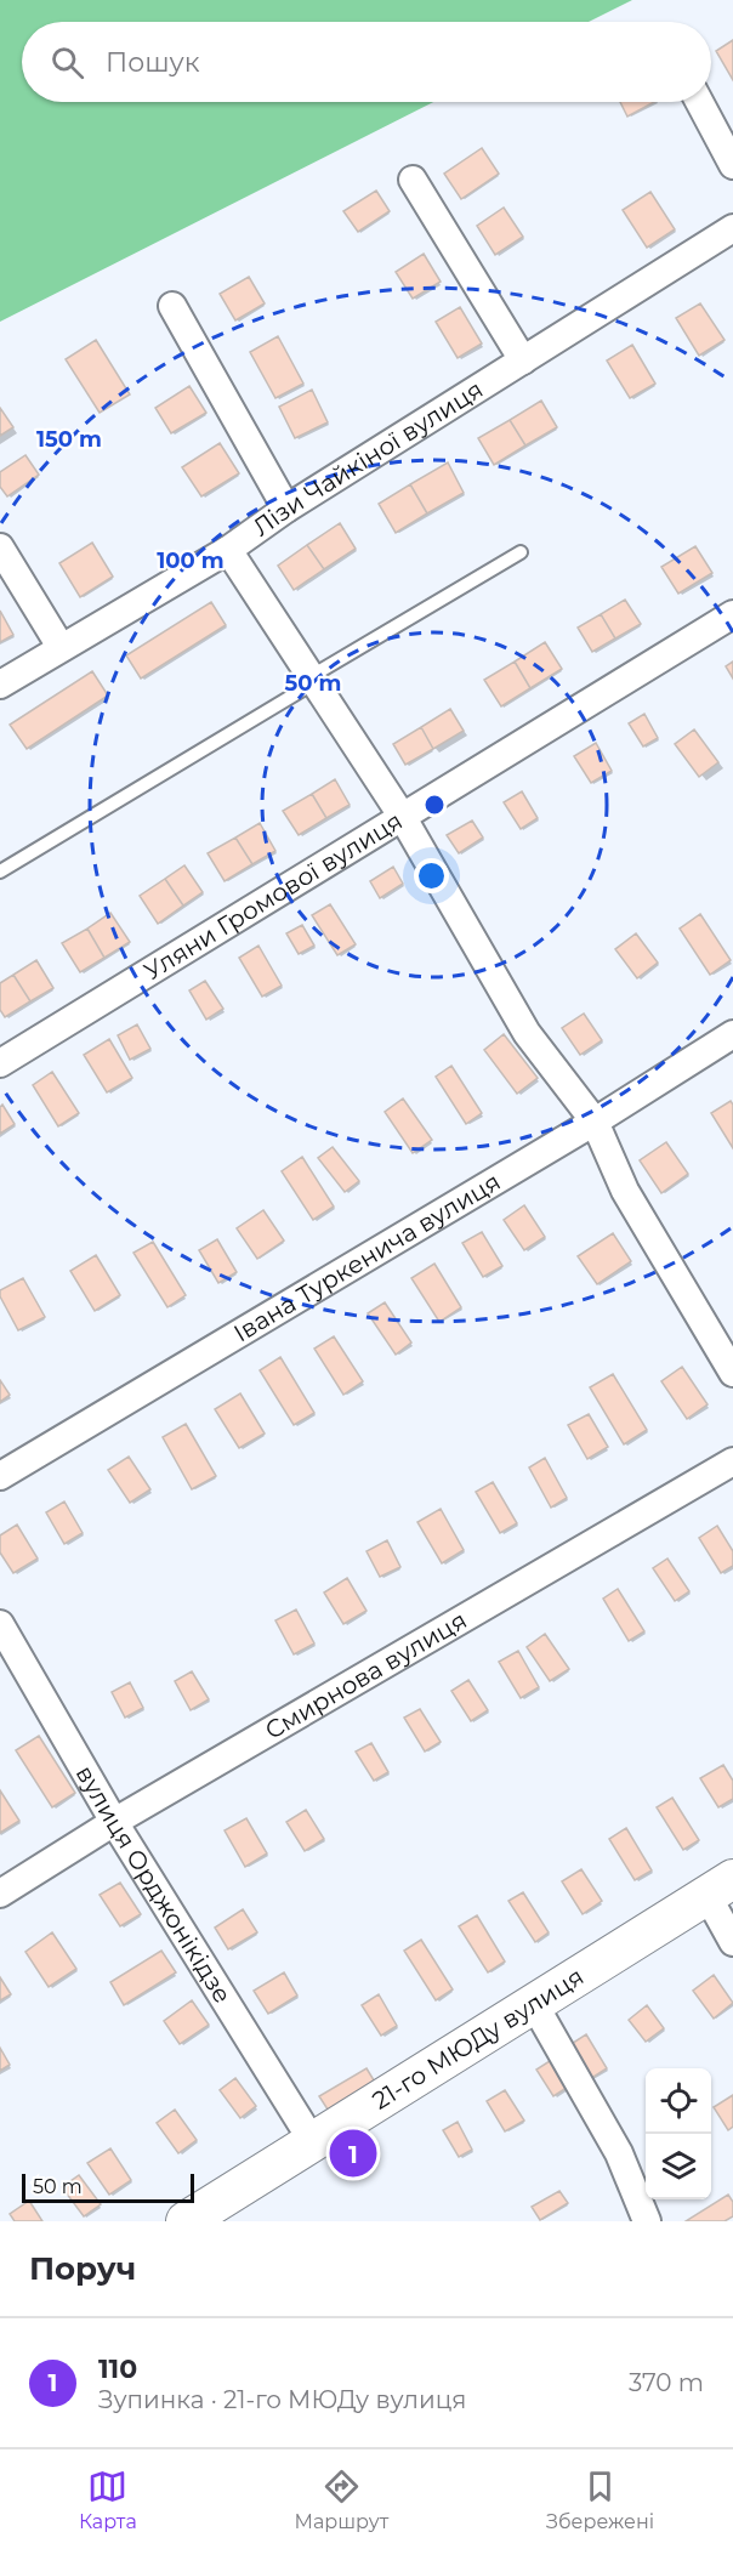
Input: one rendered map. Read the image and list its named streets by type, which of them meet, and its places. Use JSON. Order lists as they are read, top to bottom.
{
  "streets": {
    "street": [
      "Лізи Чайкіної вулиця",
      "Уляни Громової вулиця",
      "Івана Туркенича вулиця",
      "Смирнова вулиця",
      "вулиця Орджонікідзе",
      "21-го МЮДу вулиця"
    ]
  },
  "crossings": [
    ["Смирнова вулиця", "вулиця Орджонікідзе"],
    ["вулиця Орджонікідзе", "21-го МЮДу вулиця"]
  ],
  "scale_bar": "50 m",
  "page": {
    "search": "Пошук",
    "pins": "1",
    "scale": "50 m",
    "heading": "Поруч",
    "list": [
      {
        "mark": "1",
        "name": "110",
        "note": "Зупинка · 21-го МЮДу вулиця",
        "value": "370 m"
      }
    ],
    "nav": ["Карта", "Маршрут", "Збережені"]
  },
  "rings": ["150 m", "100 m", "50 m"]
}
